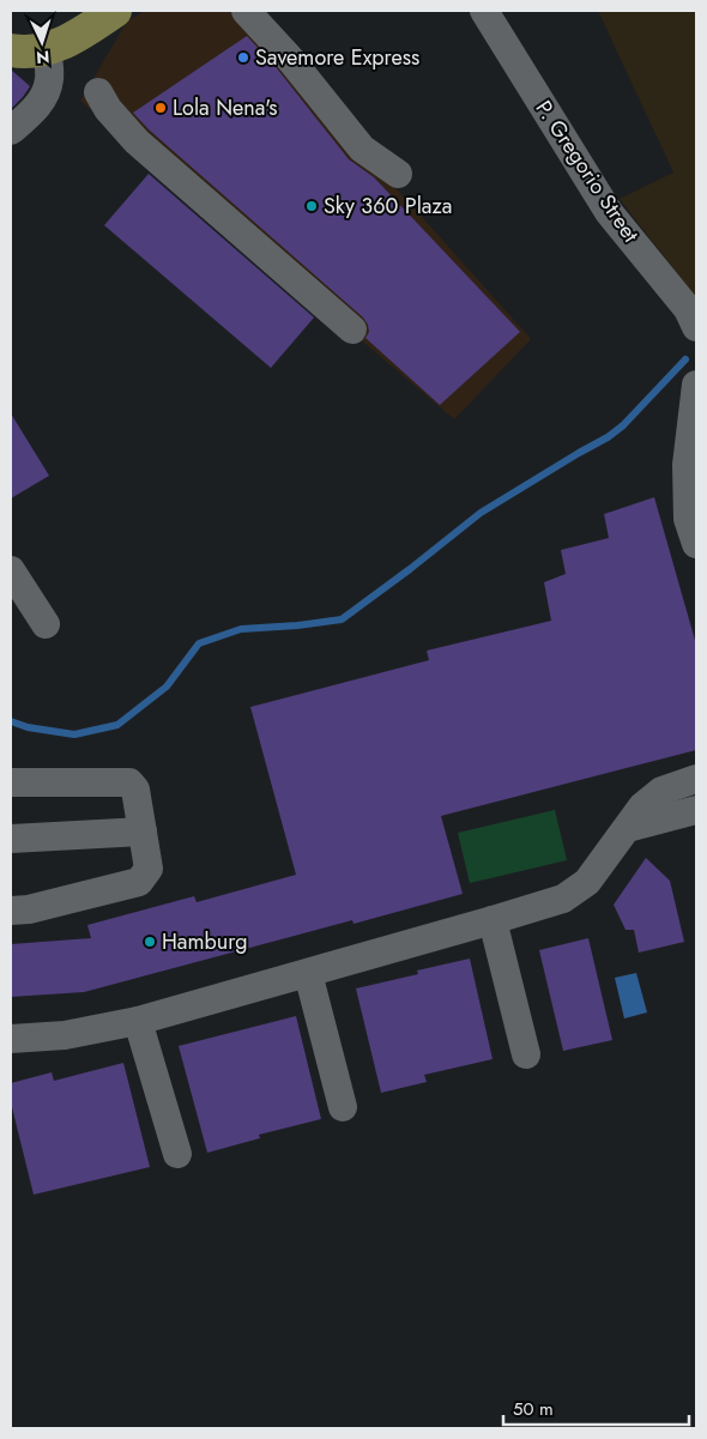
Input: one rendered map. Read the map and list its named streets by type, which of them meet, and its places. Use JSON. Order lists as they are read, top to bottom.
{
  "streets": {
    "street": ["P. Gregorio Street"]
  },
  "places": [
    "Savemore Express",
    "Lola Nena's",
    "Sky 360 Plaza",
    "Hamburg"
  ],
  "scale_bar": "50 m",
  "north": "bottom"
}
